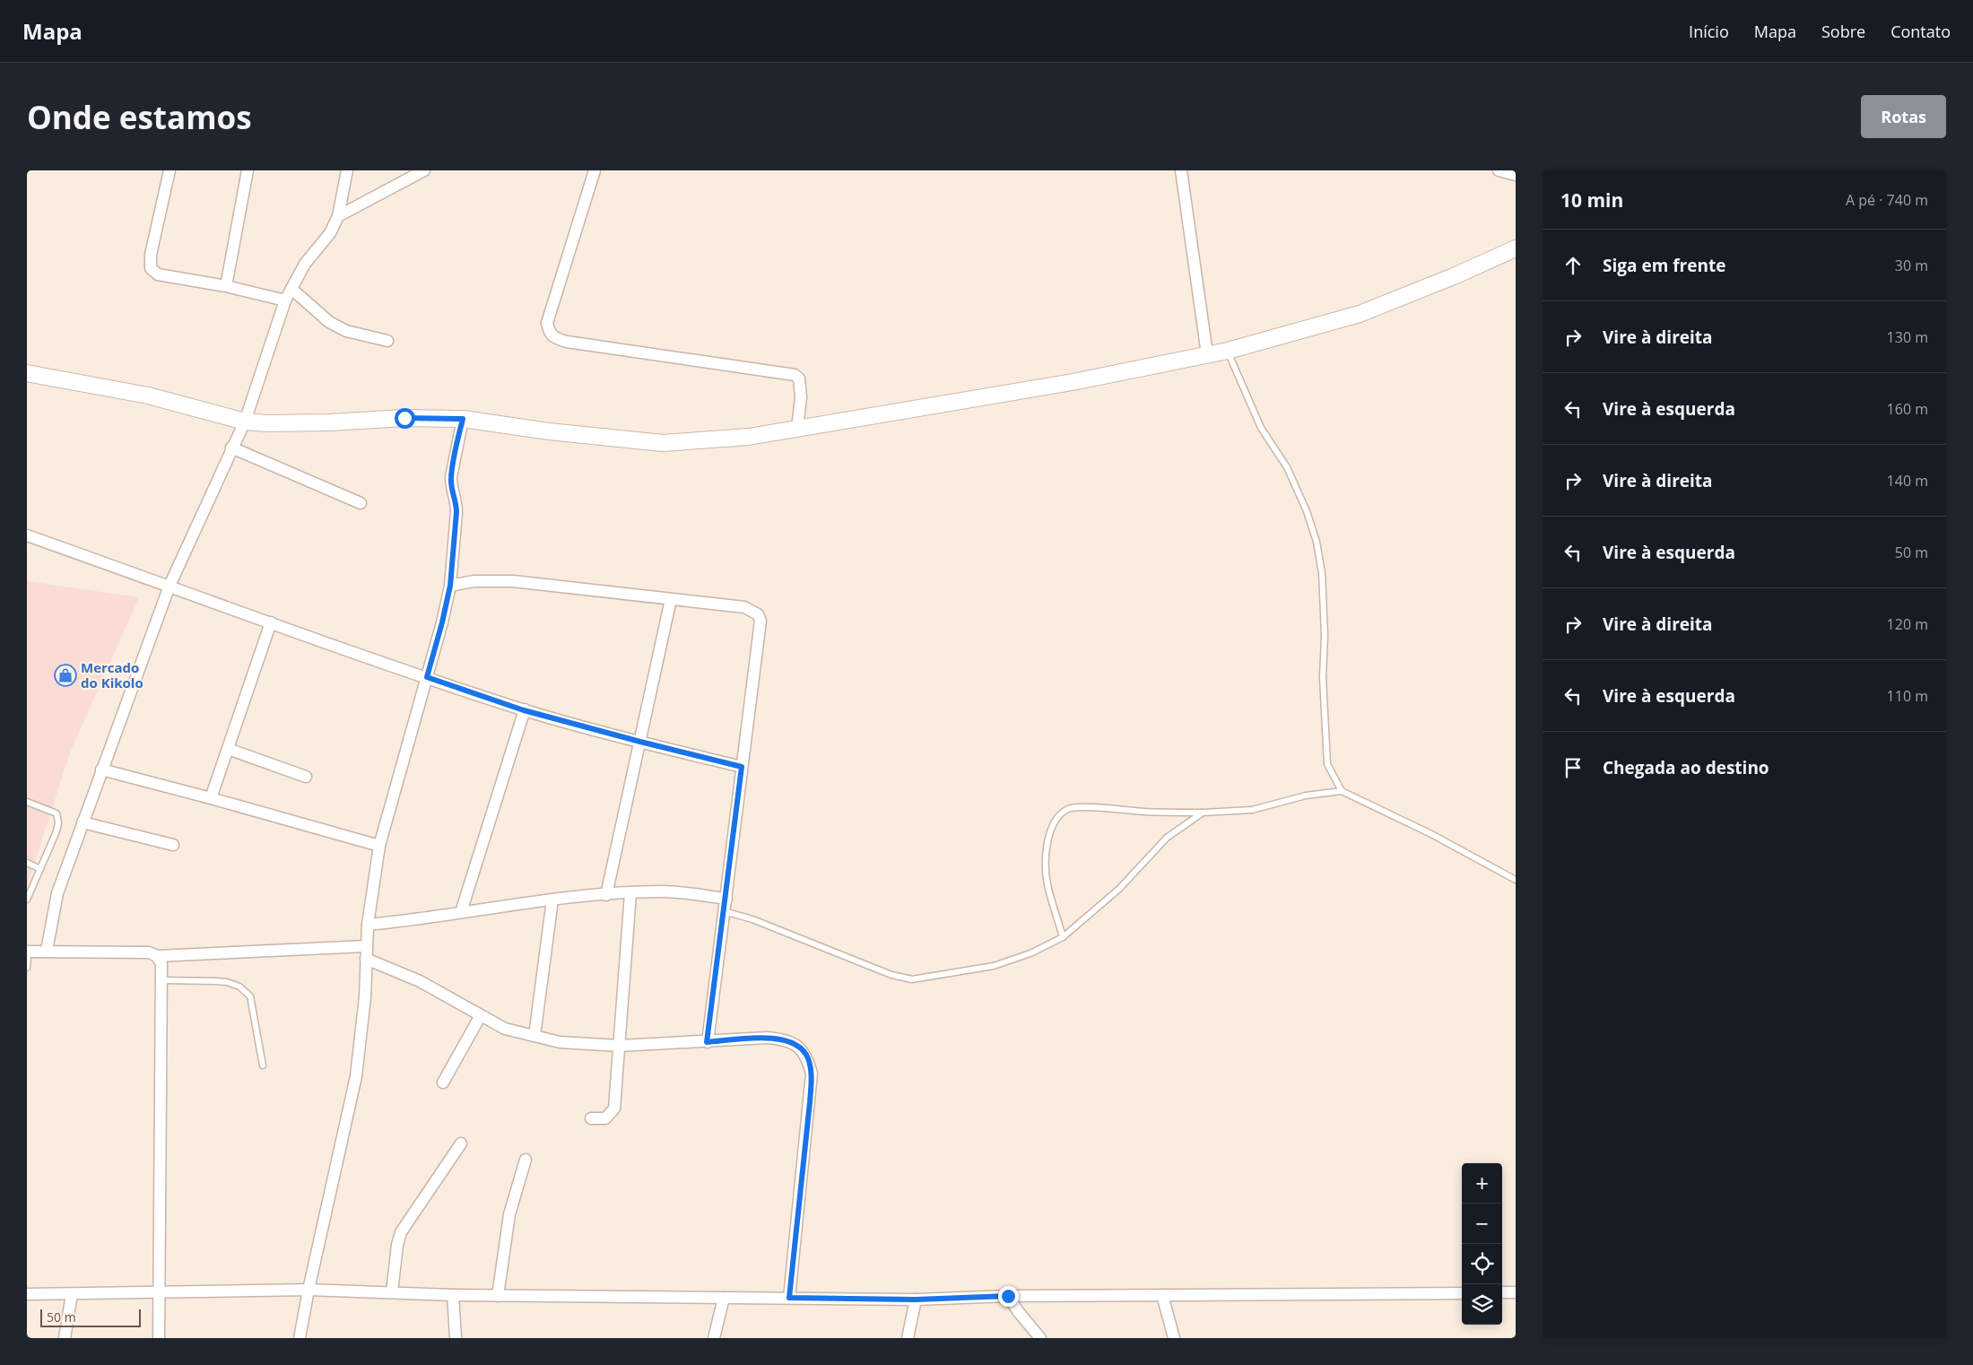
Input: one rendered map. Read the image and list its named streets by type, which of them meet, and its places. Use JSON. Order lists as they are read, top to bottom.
{
  "places": {
    "shop": ["Mercado do Kikolo"]
  },
  "scale_bar": "50 m",
  "page": {
    "header": "Mapa",
    "nav": [
      "Início",
      "Mapa",
      "Sobre",
      "Contato"
    ],
    "buttons": "Rotas",
    "title": "Onde estamos",
    "heading": ["10 min", "A pé · 740 m"],
    "list": [
      ["Siga em frente", "30 m"],
      ["Vire à direita", "130 m"],
      ["Vire à esquerda", "160 m"],
      ["Vire à direita", "140 m"],
      ["Vire à esquerda", "50 m"],
      ["Vire à direita", "120 m"],
      ["Vire à esquerda", "110 m"],
      "Chegada ao destino"
    ],
    "map_buttons": ["+", "−"],
    "scale": "50 m"
  }
}
